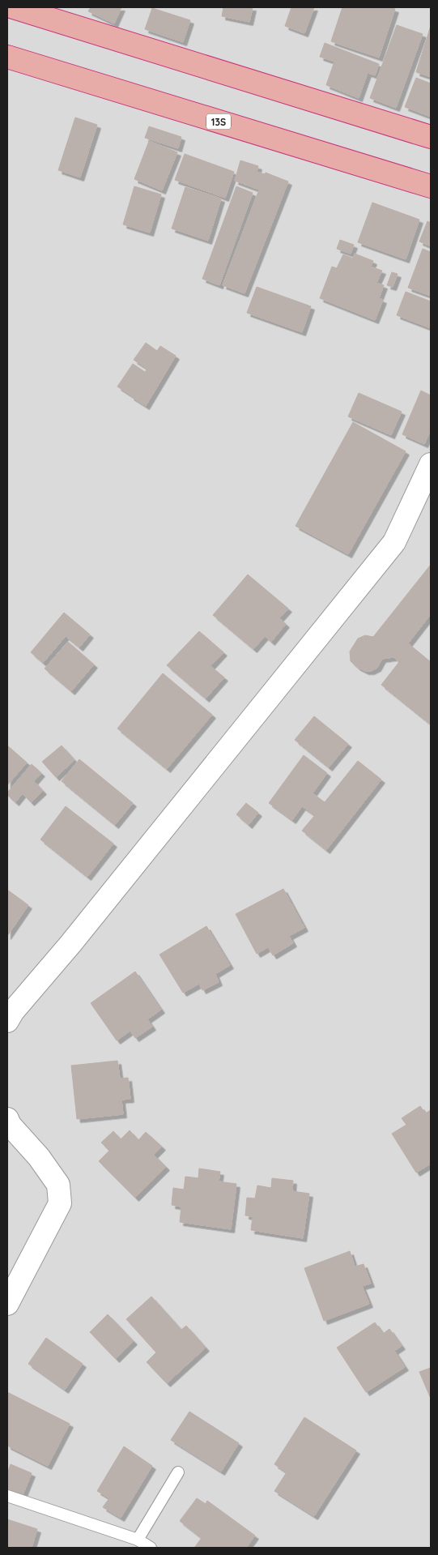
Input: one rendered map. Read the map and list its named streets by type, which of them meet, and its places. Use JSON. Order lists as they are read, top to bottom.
{
  "streets": {
    "highway": ["13S"]
  }
}
